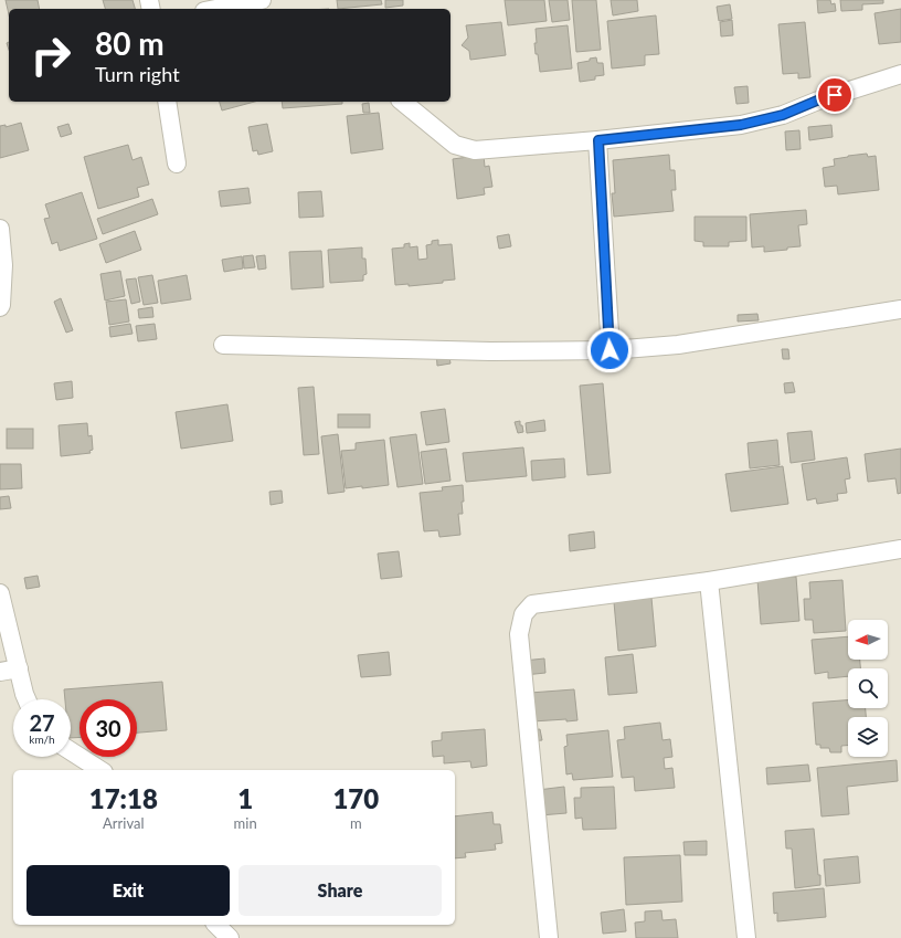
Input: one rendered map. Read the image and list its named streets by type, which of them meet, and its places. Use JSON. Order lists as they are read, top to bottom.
{
  "north": "left",
  "page": {
    "turn": ["80 m", "Turn right"],
    "speed": "27 km/h",
    "limit": "30",
    "eta": [
      "17:18",
      "Arrival",
      "1",
      "min",
      "170",
      "m"
    ],
    "buttons": ["Exit", "Share"]
  }
}
